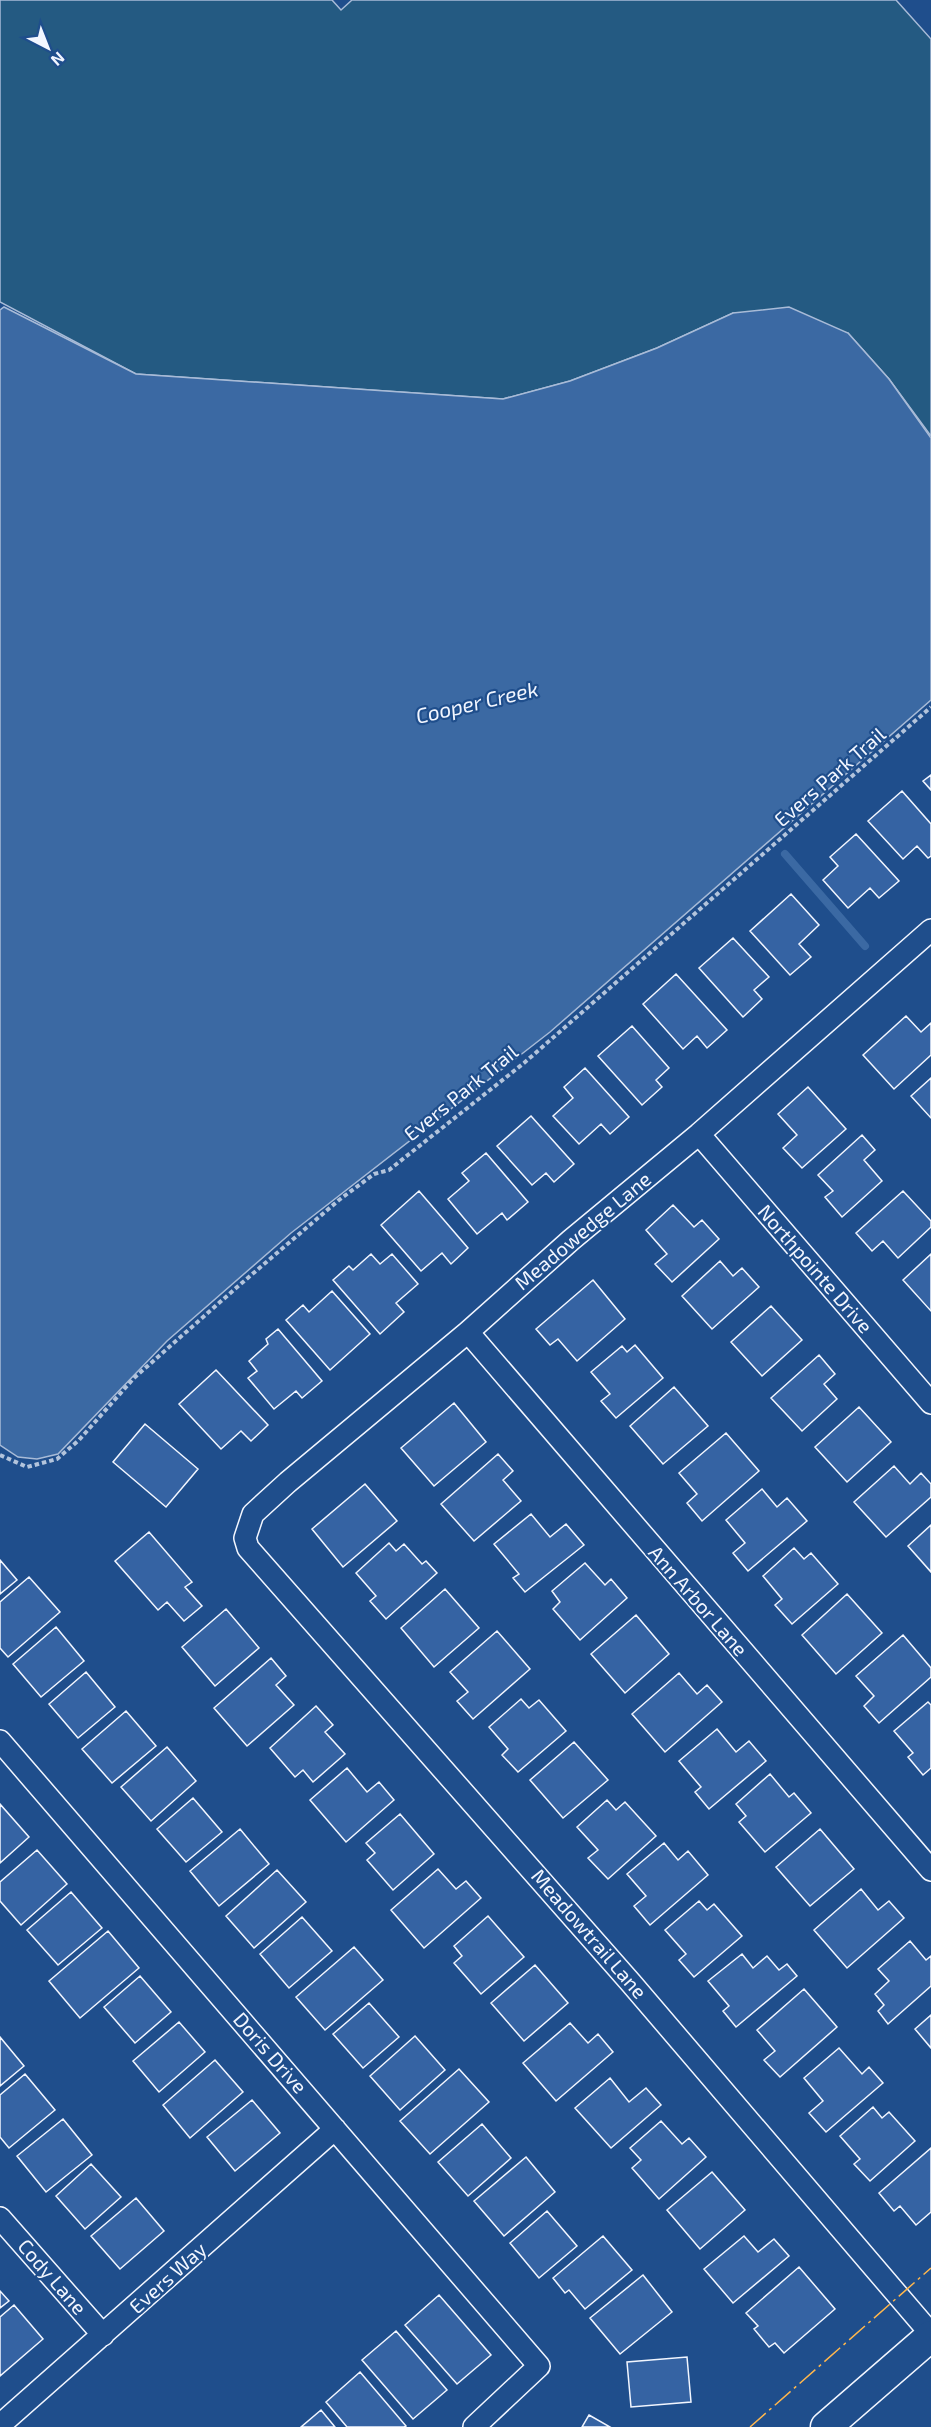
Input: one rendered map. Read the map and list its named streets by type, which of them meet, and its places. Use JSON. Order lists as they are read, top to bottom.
{
  "streets": {
    "street": [
      "Meadowedge Lane",
      "Northpointe Drive",
      "Ann Arbor Lane",
      "Meadowtrail Lane",
      "Doris Drive",
      "Cody Lane",
      "Evers Way"
    ],
    "path": ["Evers Park Trail"]
  },
  "crossings": [
    ["Meadowedge Lane", "Northpointe Drive"],
    ["Meadowedge Lane", "Ann Arbor Lane"],
    ["Meadowedge Lane", "Meadowtrail Lane"],
    ["Doris Drive", "Evers Way"],
    ["Cody Lane", "Evers Way"]
  ],
  "water": ["Cooper Creek"],
  "north": "bottom right"
}
